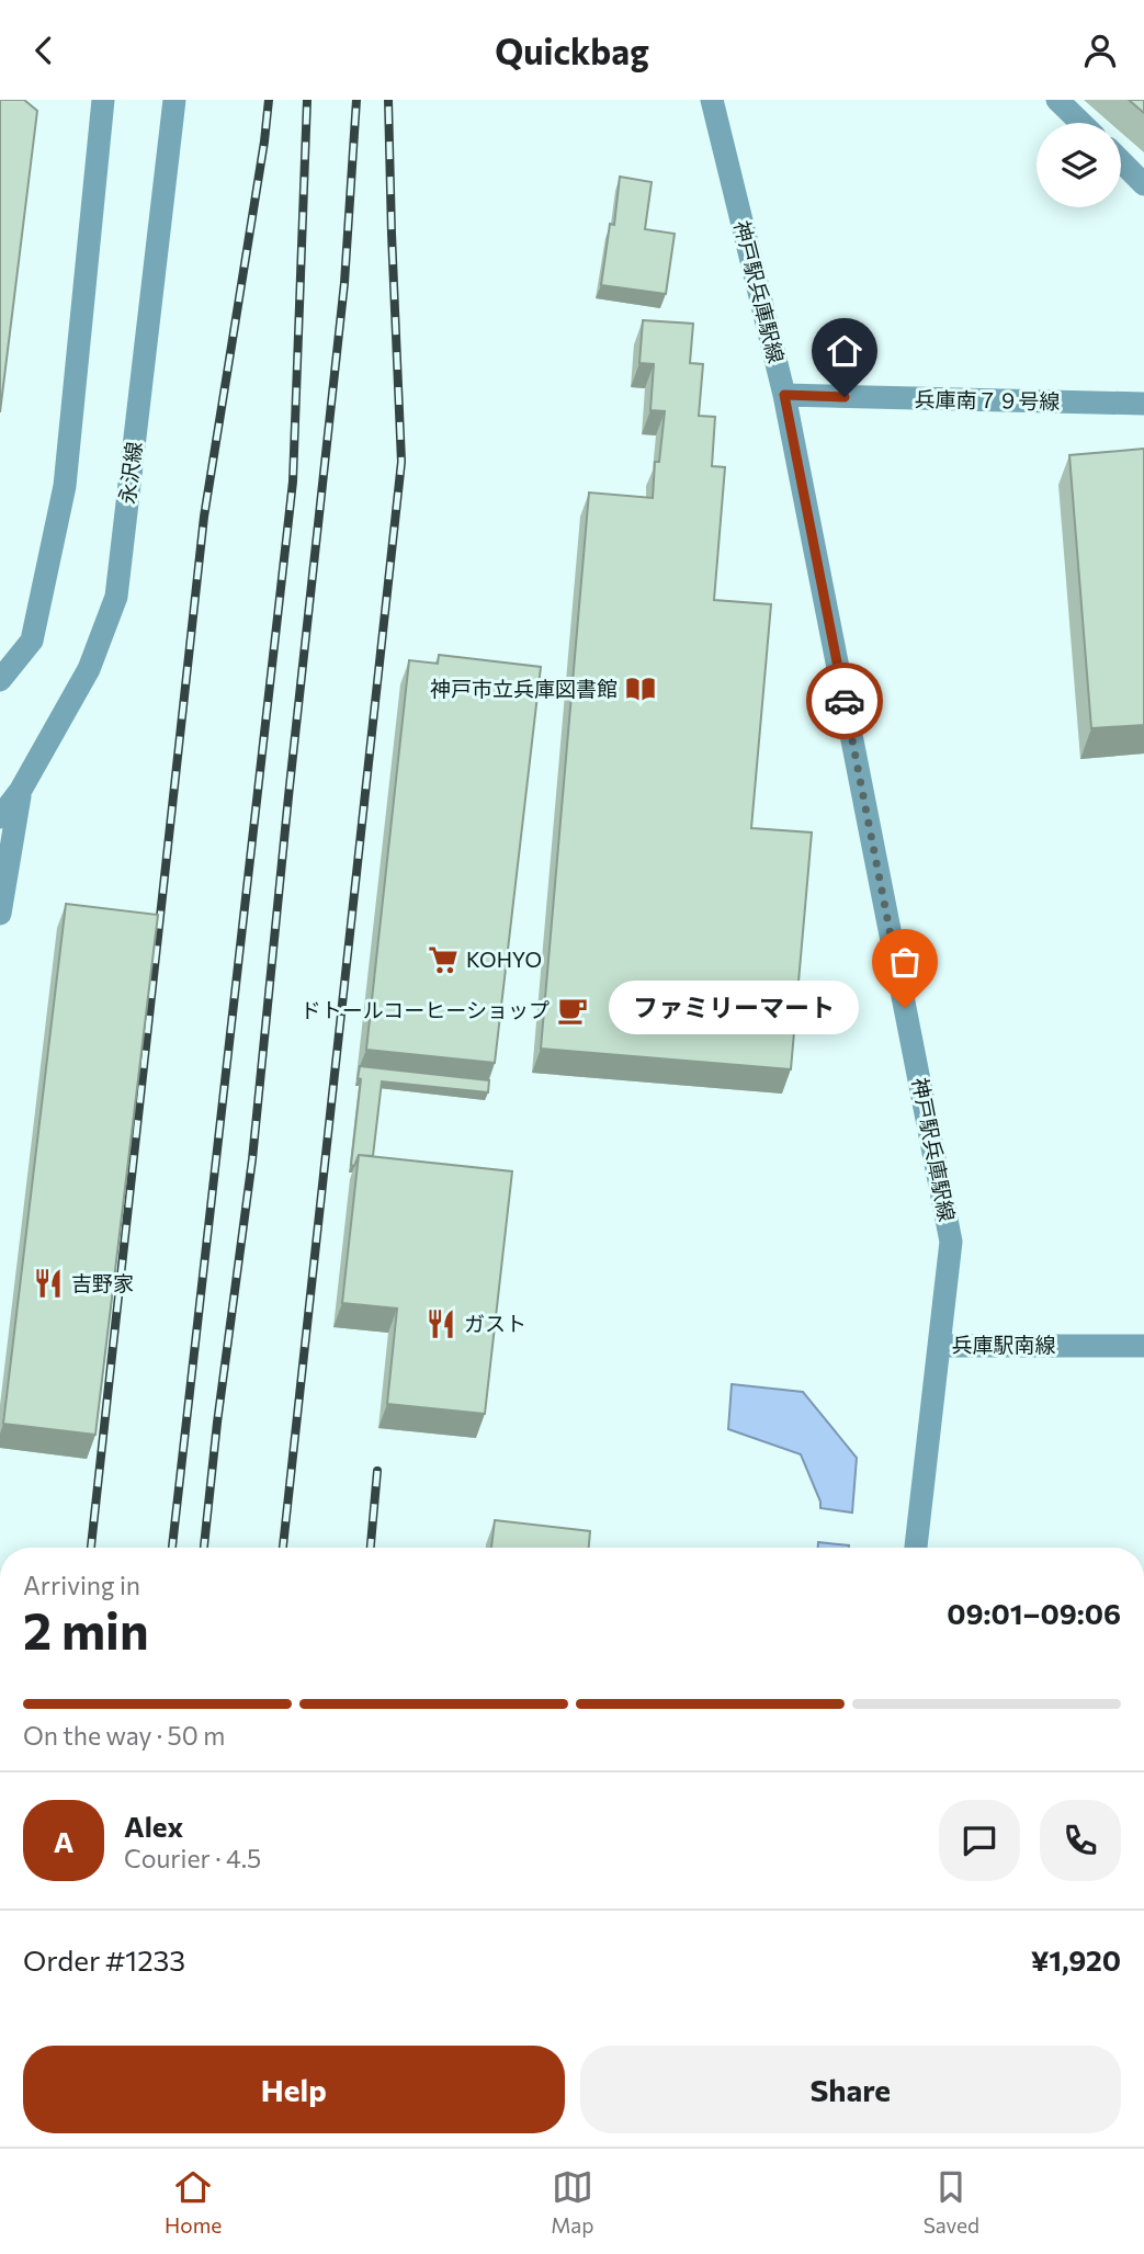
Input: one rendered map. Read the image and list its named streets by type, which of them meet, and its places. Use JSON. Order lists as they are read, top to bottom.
{
  "streets": {
    "street": [
      "神戸駅兵庫駅線",
      "兵庫南７９号線",
      "永沢線",
      "兵庫駅南線"
    ]
  },
  "crossings": [
    ["神戸駅兵庫駅線", "兵庫南７９号線"],
    ["神戸駅兵庫駅線", "兵庫駅南線"]
  ],
  "places": {
    "library": ["神戸市立兵庫図書館"],
    "supermarket": ["KOHYO"],
    "other": ["ファミリーマート"],
    "cafe": ["ドトールコーヒーショップ"],
    "restaurant": ["吉野家", "ガスト"]
  },
  "page": {
    "header": "Quickbag",
    "bubble": "ファミリーマート",
    "heading": ["2 min", "Arriving in", "09:01–09:06"],
    "panel": [
      "Alex",
      "Courier · 4.5",
      "Order #1233",
      "¥1,920"
    ],
    "bar": "On the way · 50 m",
    "round": "A",
    "buttons": ["Help", "Share"],
    "tabs": ["Home", "Map", "Saved"]
  }
}
